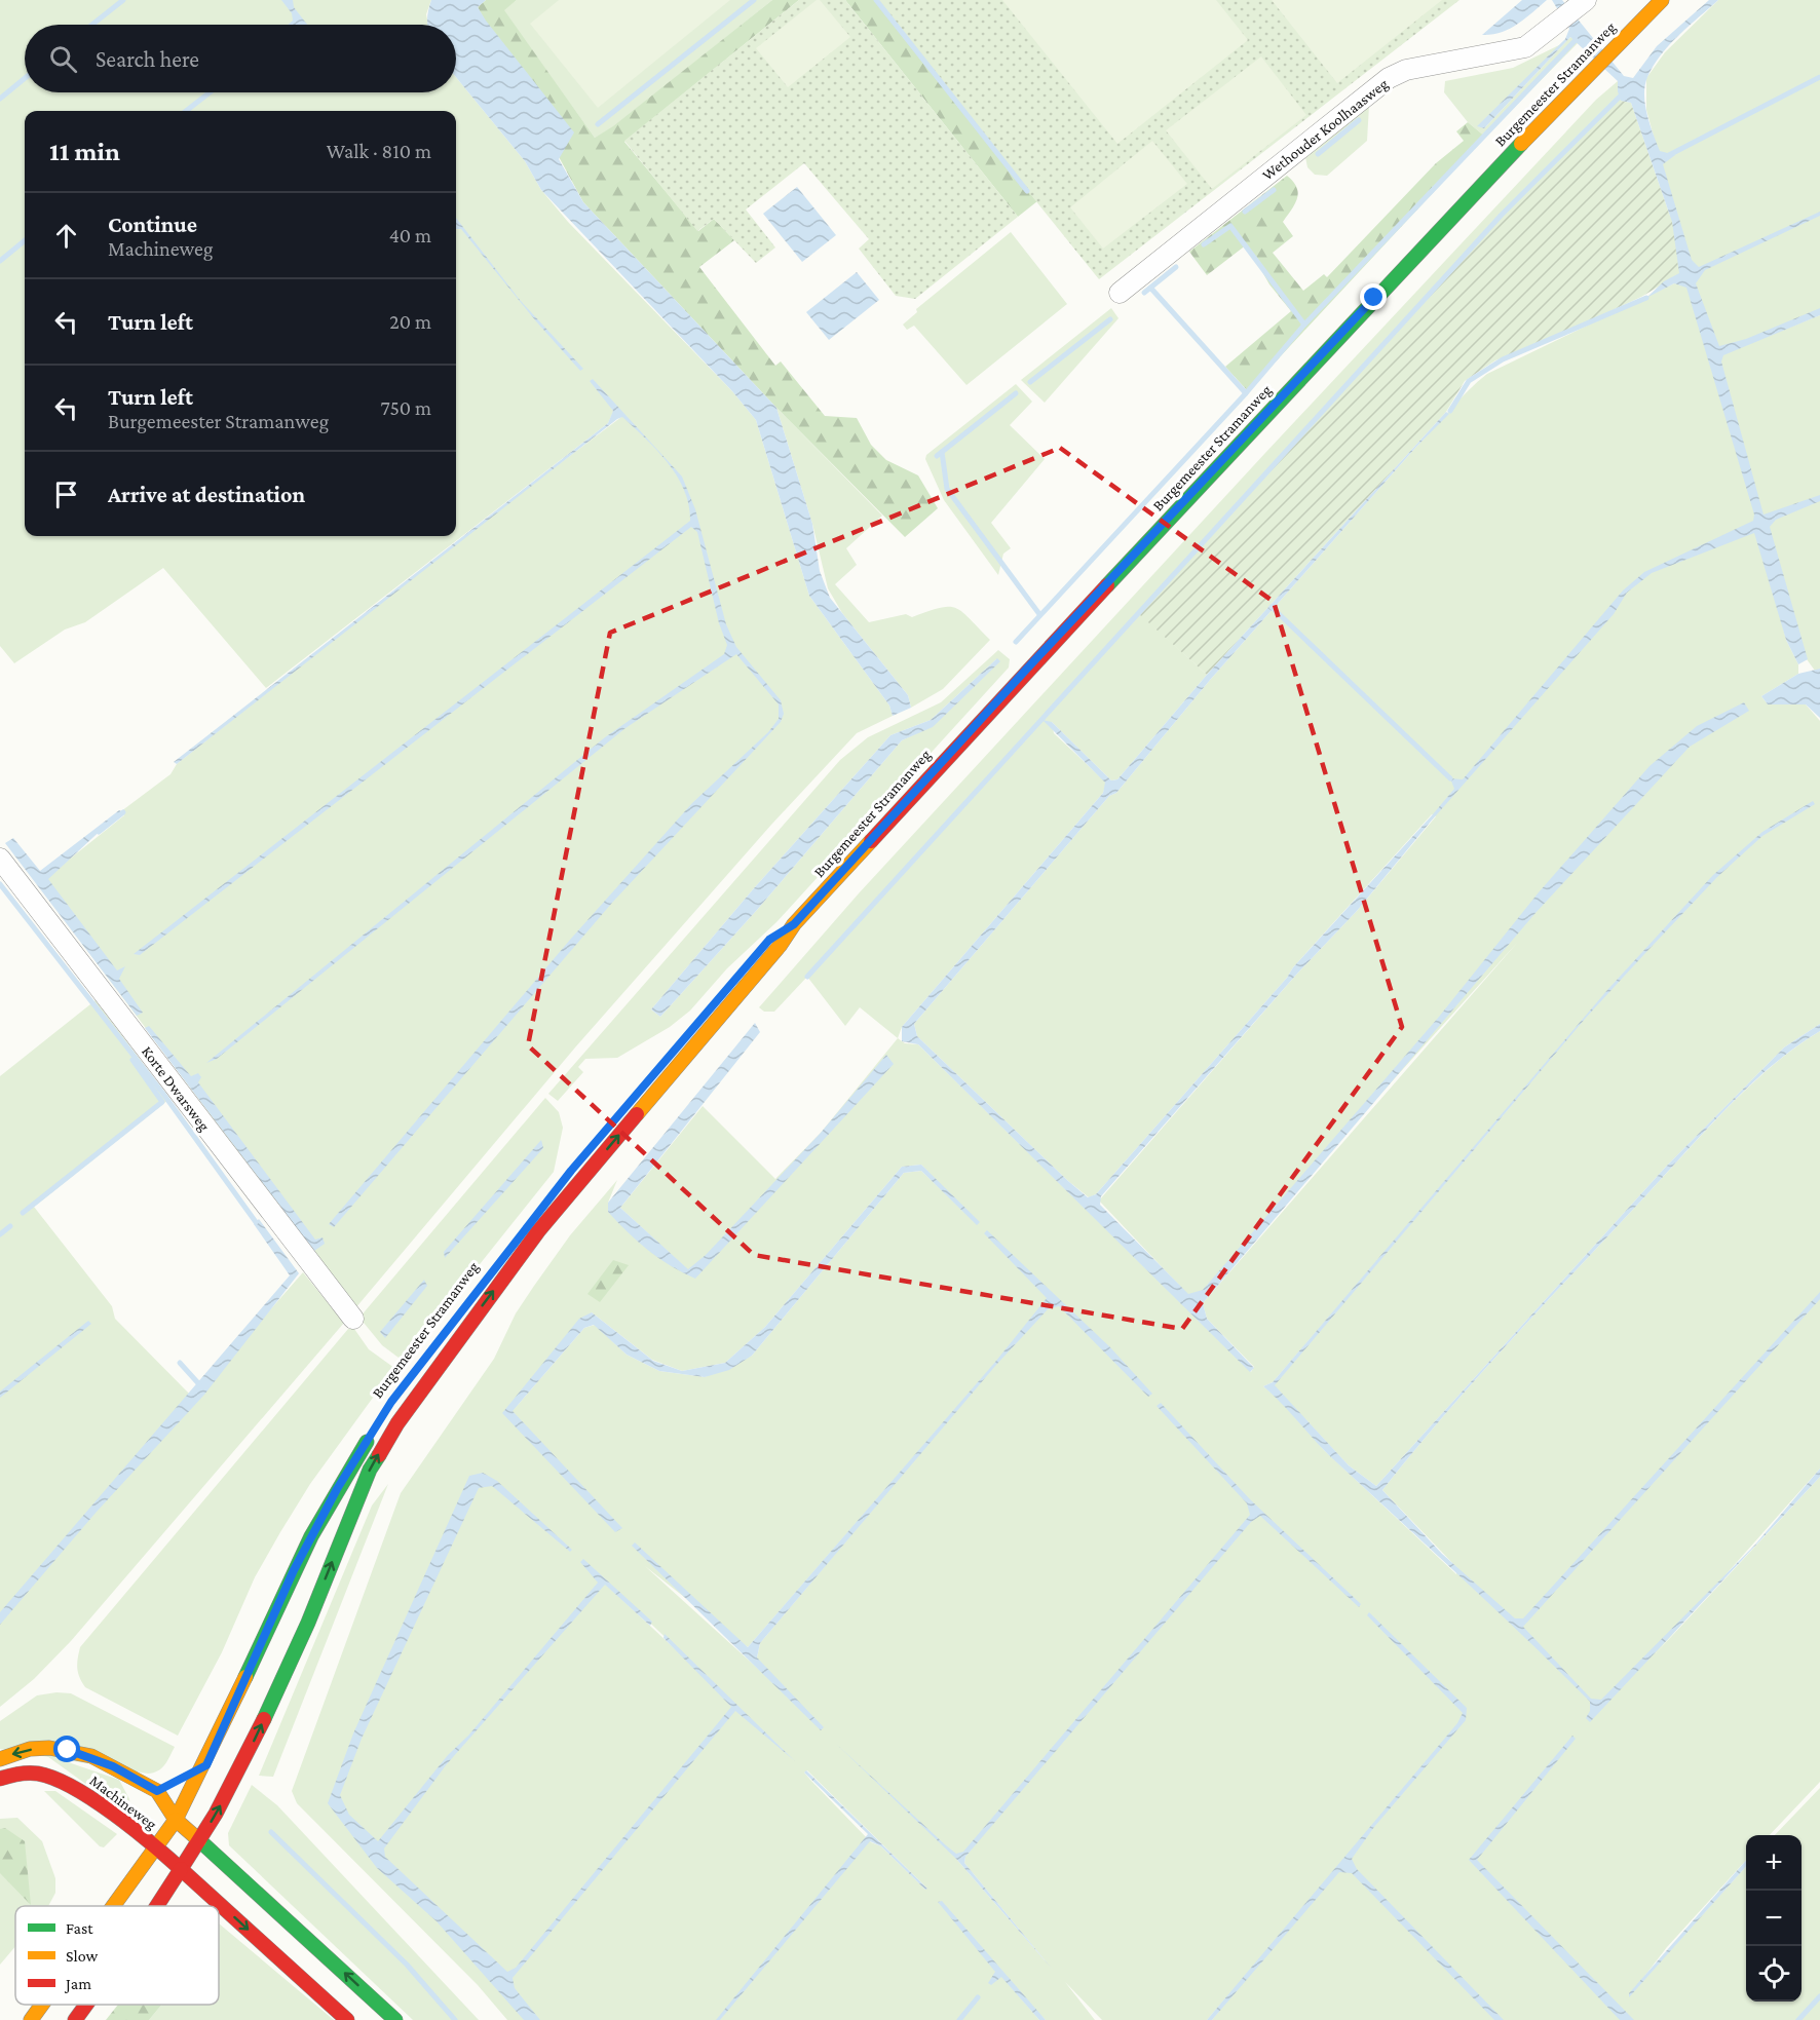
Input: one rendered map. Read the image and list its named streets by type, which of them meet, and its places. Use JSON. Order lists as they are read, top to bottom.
{
  "streets": {
    "main road": ["Burgemeester Stramanweg", "Machineweg"],
    "street": ["Wethouder Koolhaasweg", "Korte Dwarsweg"]
  },
  "legend": ["Fast", "Slow", "Jam"],
  "page": {
    "search": "Search here",
    "heading": ["11 min", "Walk · 810 m"],
    "list": [
      ["Continue", "Machineweg", "40 m"],
      ["Turn left", "20 m"],
      ["Turn left", "Burgemeester Stramanweg", "750 m"],
      "Arrive at destination"
    ],
    "map_buttons": ["+", "−"]
  }
}
